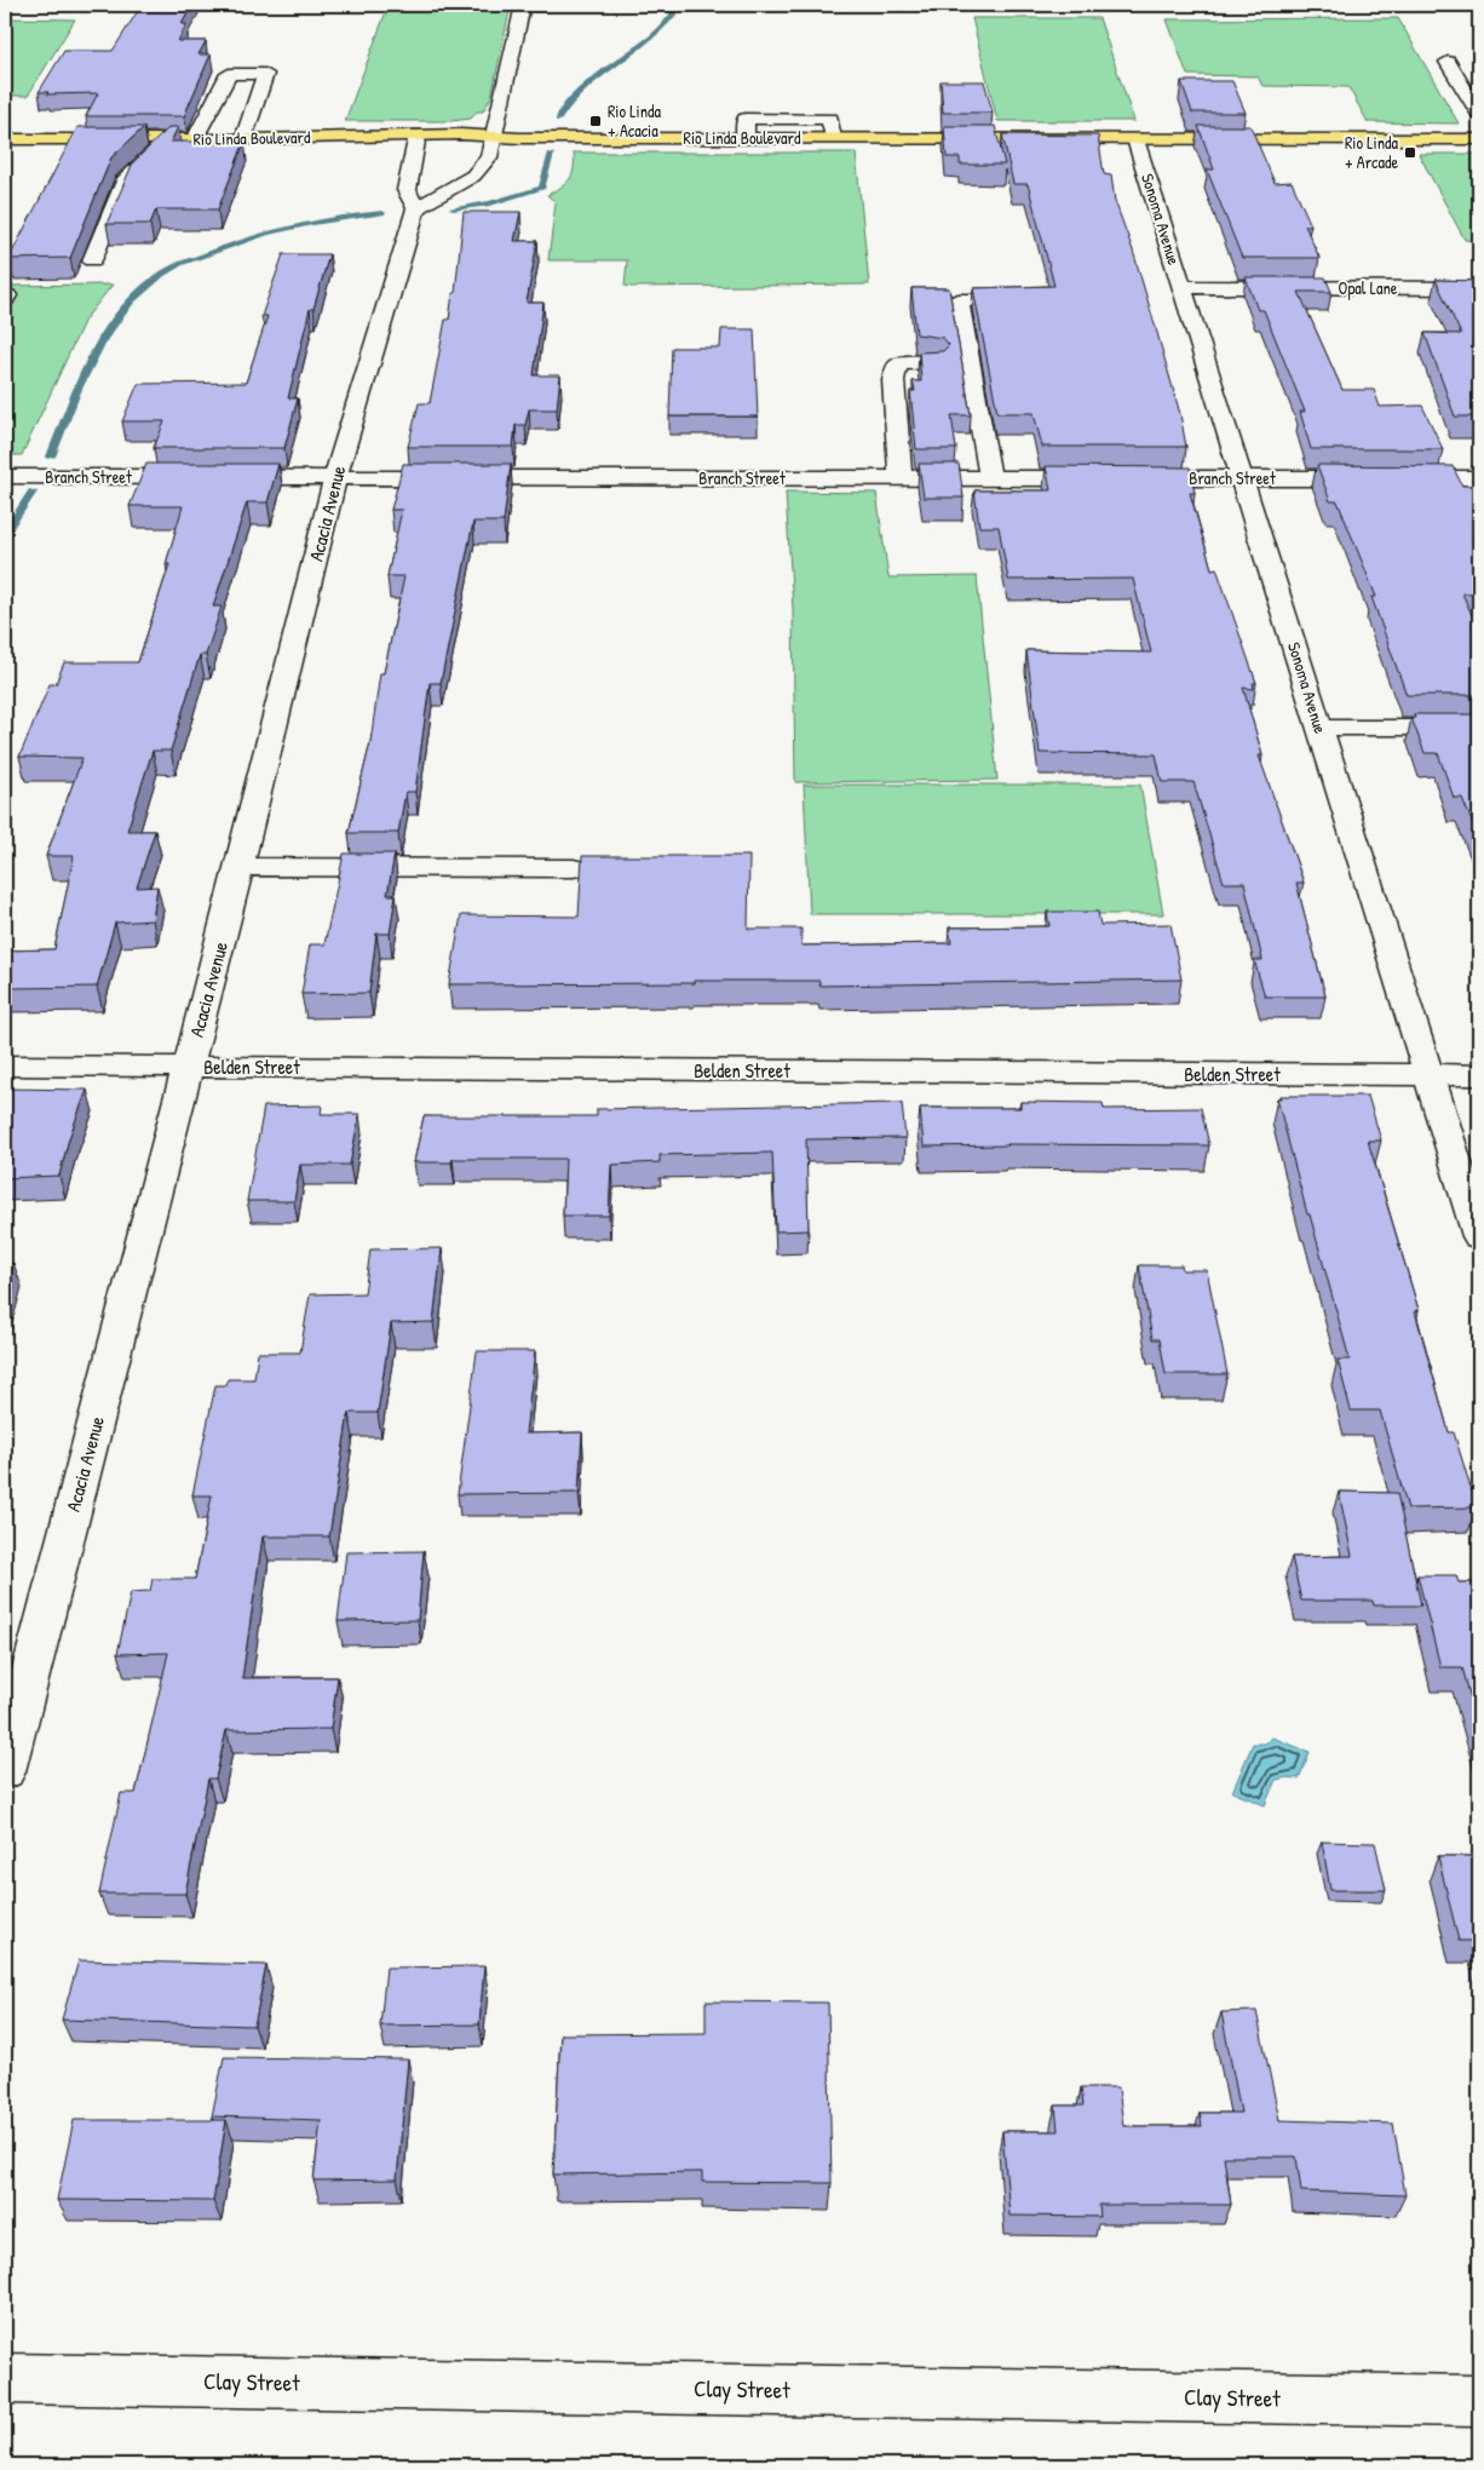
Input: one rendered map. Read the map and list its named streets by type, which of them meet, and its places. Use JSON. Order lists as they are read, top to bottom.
{
  "streets": {
    "main road": ["Rio Linda Boulevard"],
    "street": [
      "Sonoma Avenue",
      "Opal Lane",
      "Branch Street",
      "Acacia Avenue",
      "Belden Street",
      "Clay Street"
    ]
  },
  "crossings": [
    ["Rio Linda Boulevard", "Sonoma Avenue"],
    ["Sonoma Avenue", "Opal Lane"],
    ["Sonoma Avenue", "Branch Street"],
    ["Sonoma Avenue", "Belden Street"],
    ["Branch Street", "Acacia Avenue"],
    ["Acacia Avenue", "Belden Street"]
  ],
  "places": {
    "transit": ["Rio Linda + Acacia", "Rio Linda + Arcade"]
  }
}
